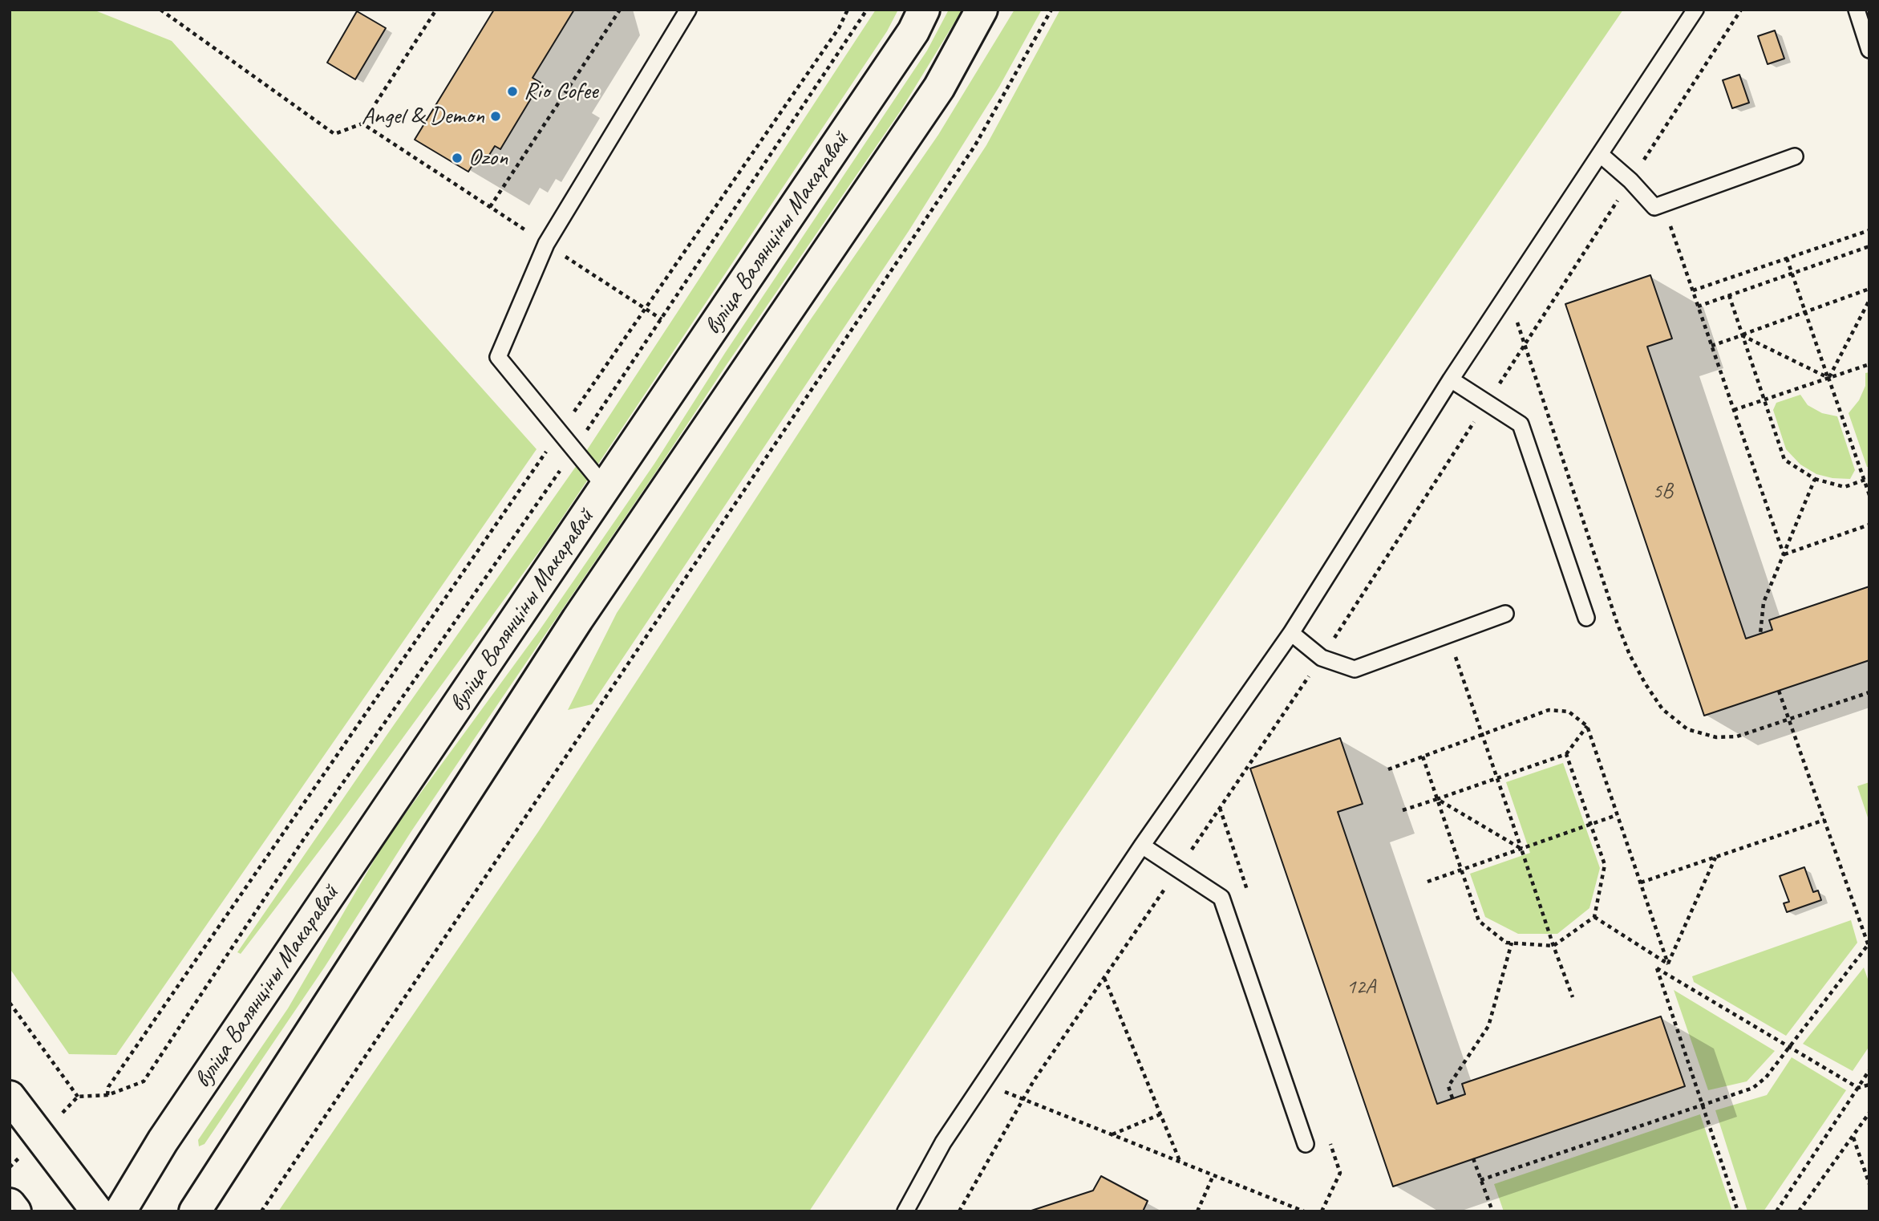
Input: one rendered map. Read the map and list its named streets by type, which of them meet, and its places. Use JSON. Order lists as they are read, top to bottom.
{
  "streets": {
    "street": ["вуліца Валянціны Макаравай"]
  },
  "places": ["Rio Cofee", "Angel & Demon", "Ozon"],
  "house_numbers": ["5В", "12А"]
}
